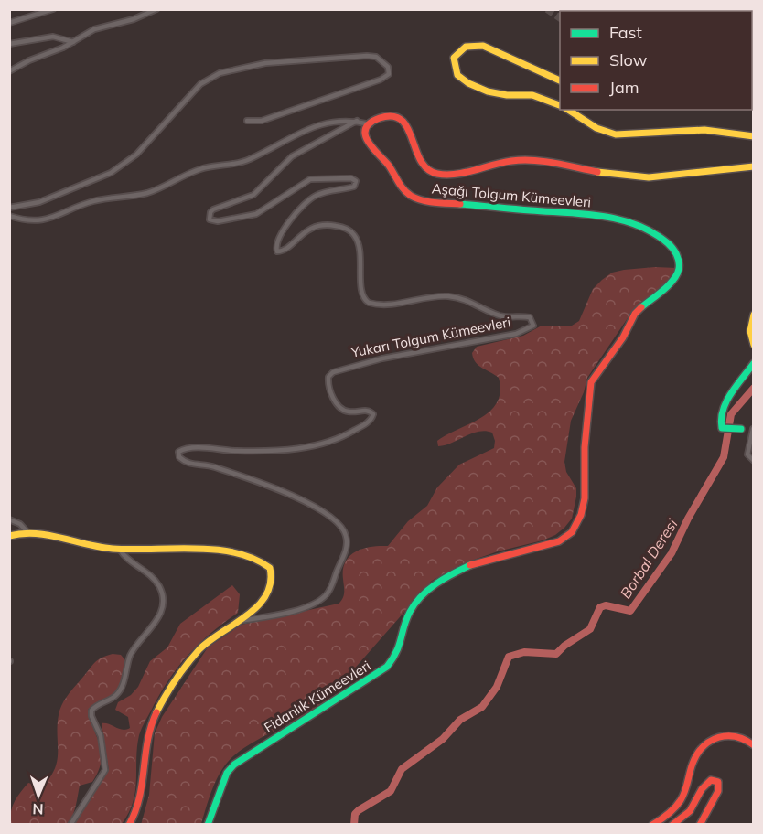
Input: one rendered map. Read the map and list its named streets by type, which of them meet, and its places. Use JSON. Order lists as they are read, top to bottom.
{
  "streets": {
    "main road": ["Aşağı Tolgum Kümeevleri", "Fidanlık Kümeevleri"],
    "street": ["Yukarı Tolgum Kümeevleri"]
  },
  "crossings": [
    ["Aşağı Tolgum Kümeevleri", "Fidanlık Kümeevleri"]
  ],
  "water": ["Borbal Deresi"],
  "legend": ["Fast", "Slow", "Jam"],
  "north": "bottom"
}
